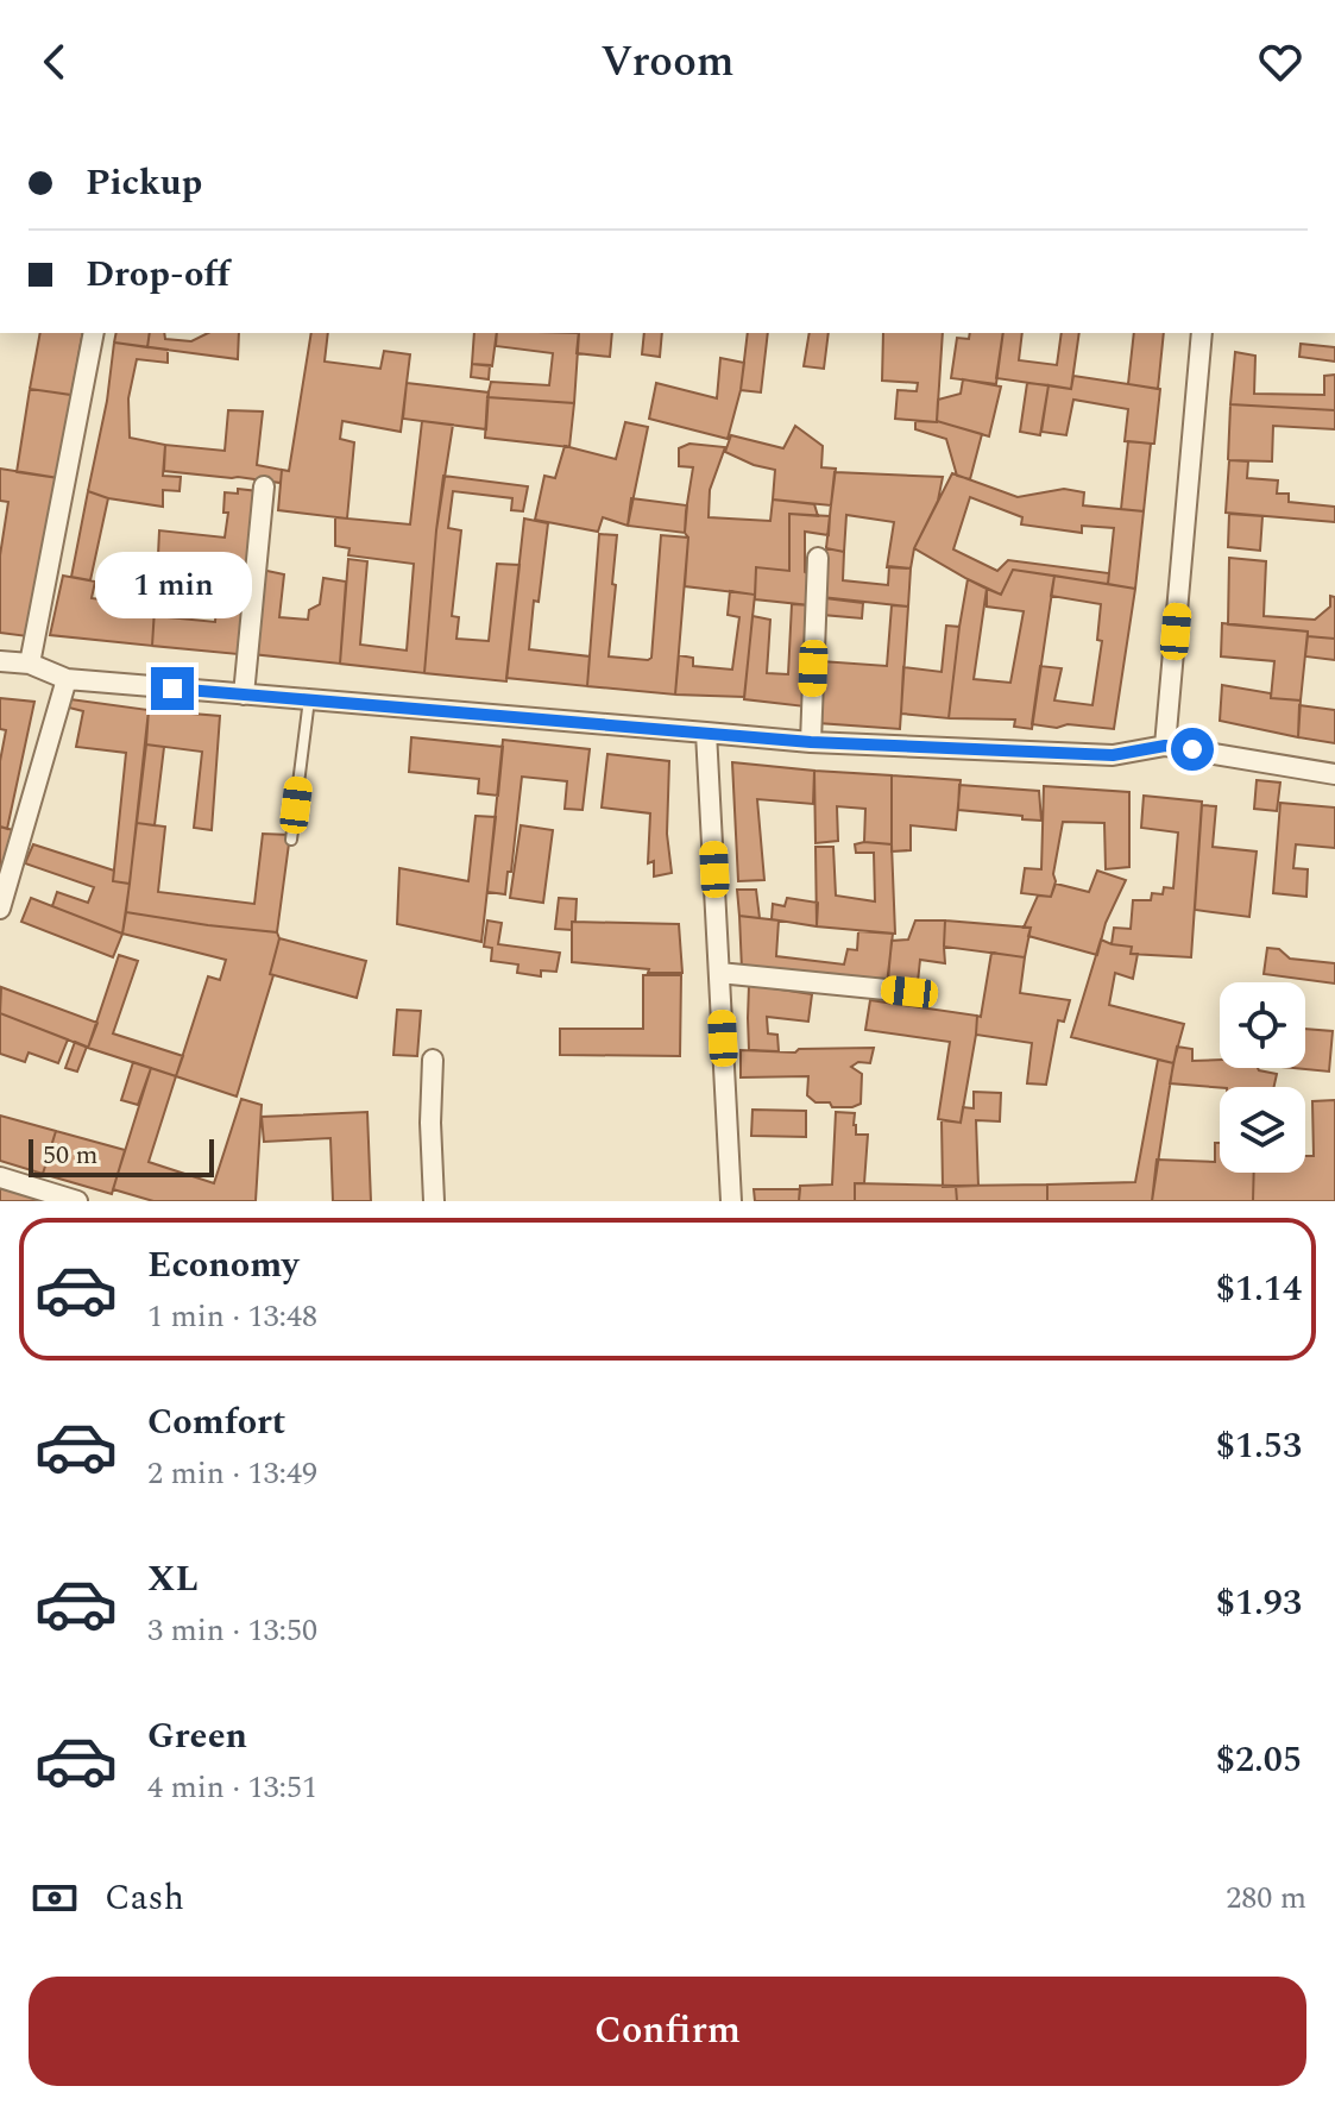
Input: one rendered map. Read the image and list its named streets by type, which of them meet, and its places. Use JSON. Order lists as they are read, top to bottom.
{
  "scale_bar": "50 m",
  "page": {
    "header": "Vroom",
    "banner": ["Pickup", "Drop-off"],
    "bubble": "1 min",
    "scale": "50 m",
    "list": [
      {
        "name": "Economy",
        "note": "1 min · 13:48",
        "value": "$1.14"
      },
      {
        "name": "Comfort",
        "note": "2 min · 13:49",
        "value": "$1.53"
      },
      {
        "name": "XL",
        "note": "3 min · 13:50",
        "value": "$1.93"
      },
      {
        "name": "Green",
        "note": "4 min · 13:51",
        "value": "$2.05"
      }
    ],
    "pay": ["Cash", "280 m"],
    "buttons": "Confirm"
  }
}
